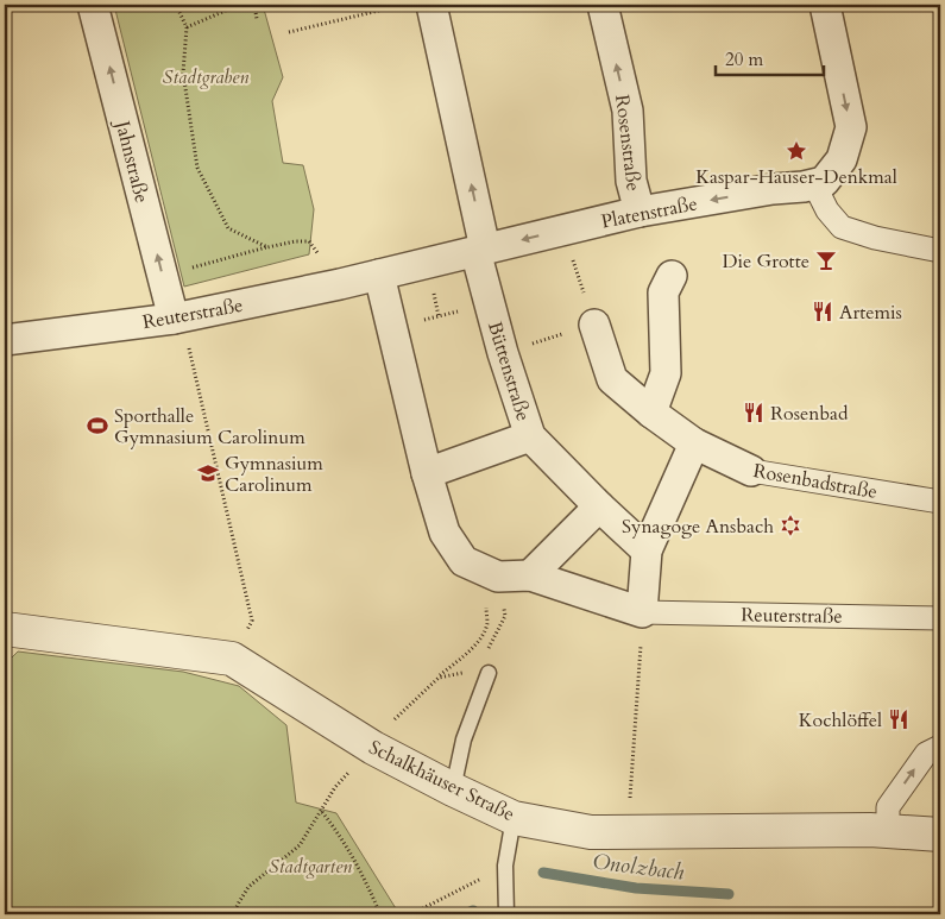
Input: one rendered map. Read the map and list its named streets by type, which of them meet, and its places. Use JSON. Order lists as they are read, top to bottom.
{
  "streets": {
    "street": [
      "Rosenstraße",
      "Jahnstraße",
      "Platenstraße",
      "Reuterstraße",
      "Büttenstraße",
      "Rosenbadstraße",
      "Schalkhäuser Straße"
    ]
  },
  "crossings": [
    ["Rosenstraße", "Platenstraße"],
    ["Jahnstraße", "Reuterstraße"],
    ["Platenstraße", "Reuterstraße"],
    ["Platenstraße", "Büttenstraße"],
    ["Reuterstraße", "Büttenstraße"]
  ],
  "one_way": [
    "Rosenstraße",
    "Jahnstraße",
    "Platenstraße",
    "Büttenstraße"
  ],
  "water": ["Onolzbach"],
  "parks": ["Stadtgraben", "Stadtgarten"],
  "places": {
    "place": ["Kaspar-Hauser-Denkmal"],
    "bar": ["Die Grotte"],
    "restaurant": ["Artemis", "Rosenbad", "Kochlöffel"],
    "sports": ["Sporthalle Gymnasium Carolinum"],
    "school or university": ["Gymnasium Carolinum"],
    "synagogue": ["Synagoge Ansbach"]
  },
  "scale_bar": "20 m"
}
